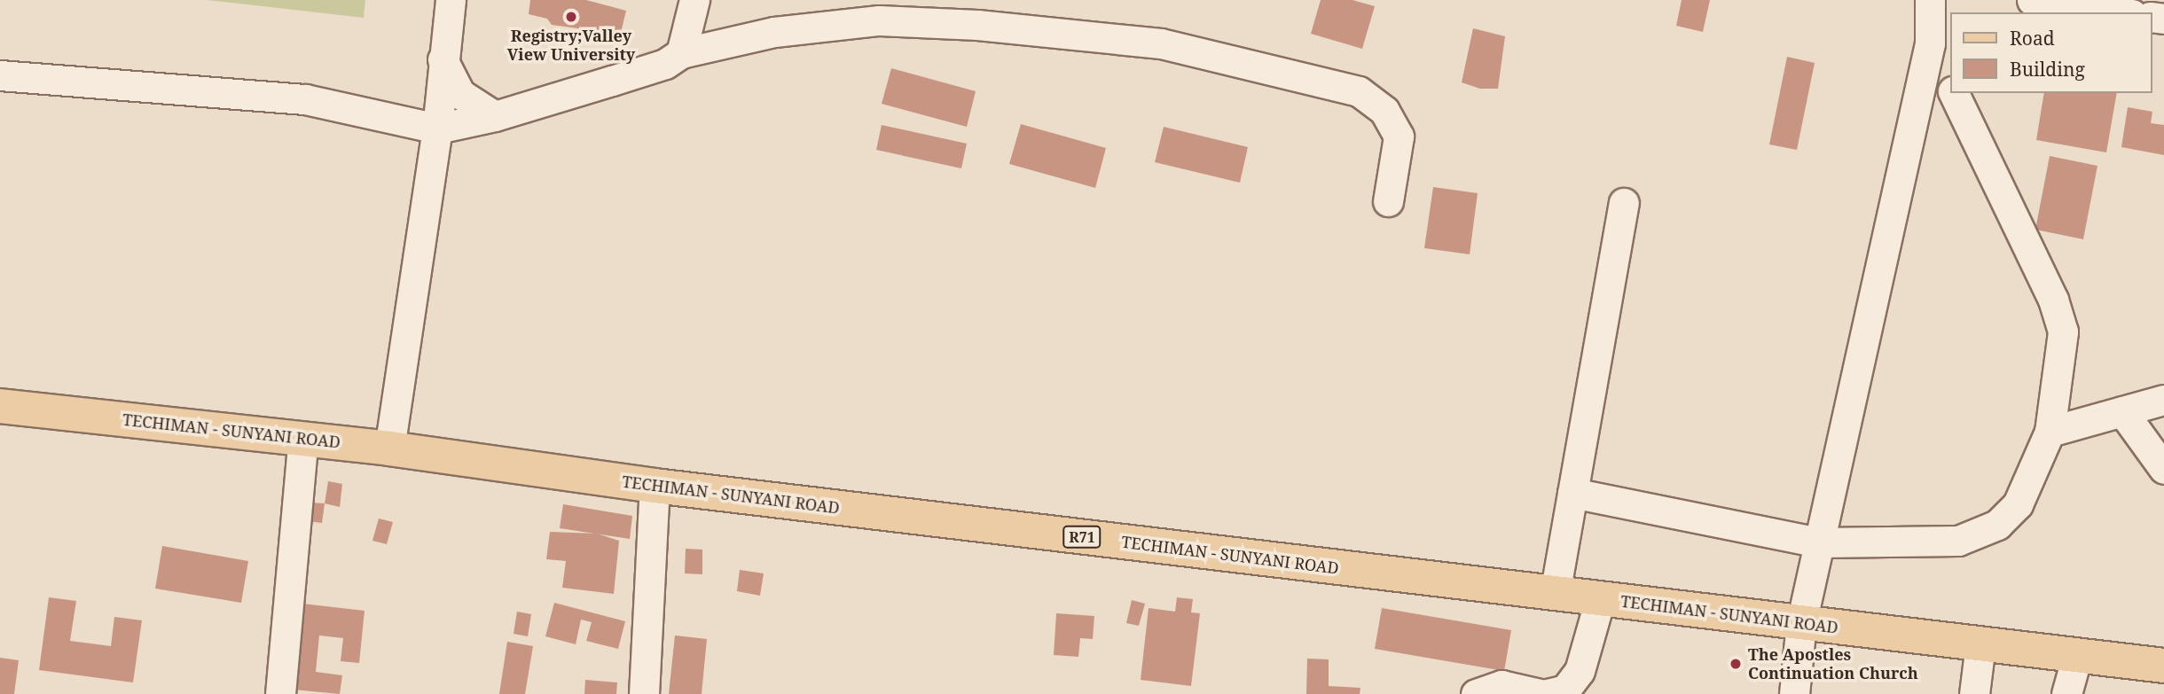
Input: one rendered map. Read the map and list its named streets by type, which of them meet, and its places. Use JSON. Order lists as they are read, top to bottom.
{
  "streets": {
    "main road": ["TECHIMAN - SUNYANI ROAD", "R71"]
  },
  "places": ["Registry;Valley View University", "The Apostles Continuation Church"],
  "legend": ["Road", "Building"]
}
